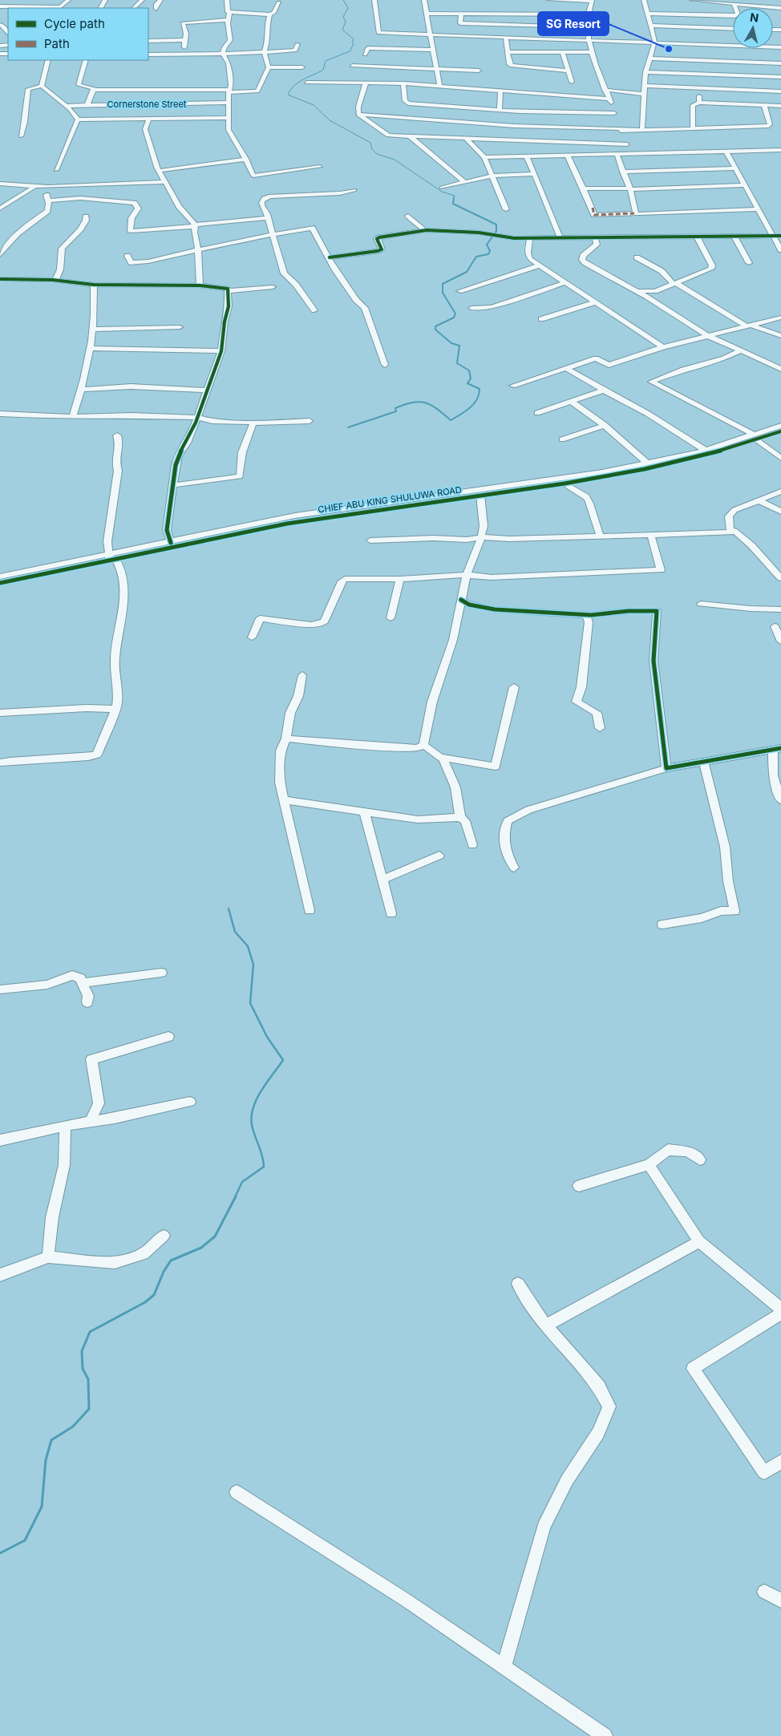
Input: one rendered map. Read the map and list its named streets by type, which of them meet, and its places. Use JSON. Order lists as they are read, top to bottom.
{
  "streets": {
    "street": ["Cornerstone Street", "CHIEF ABU KING SHULUWA ROAD"]
  },
  "places": ["SG Resort"],
  "legend": ["Cycle path", "Path"],
  "north": "top"
}
